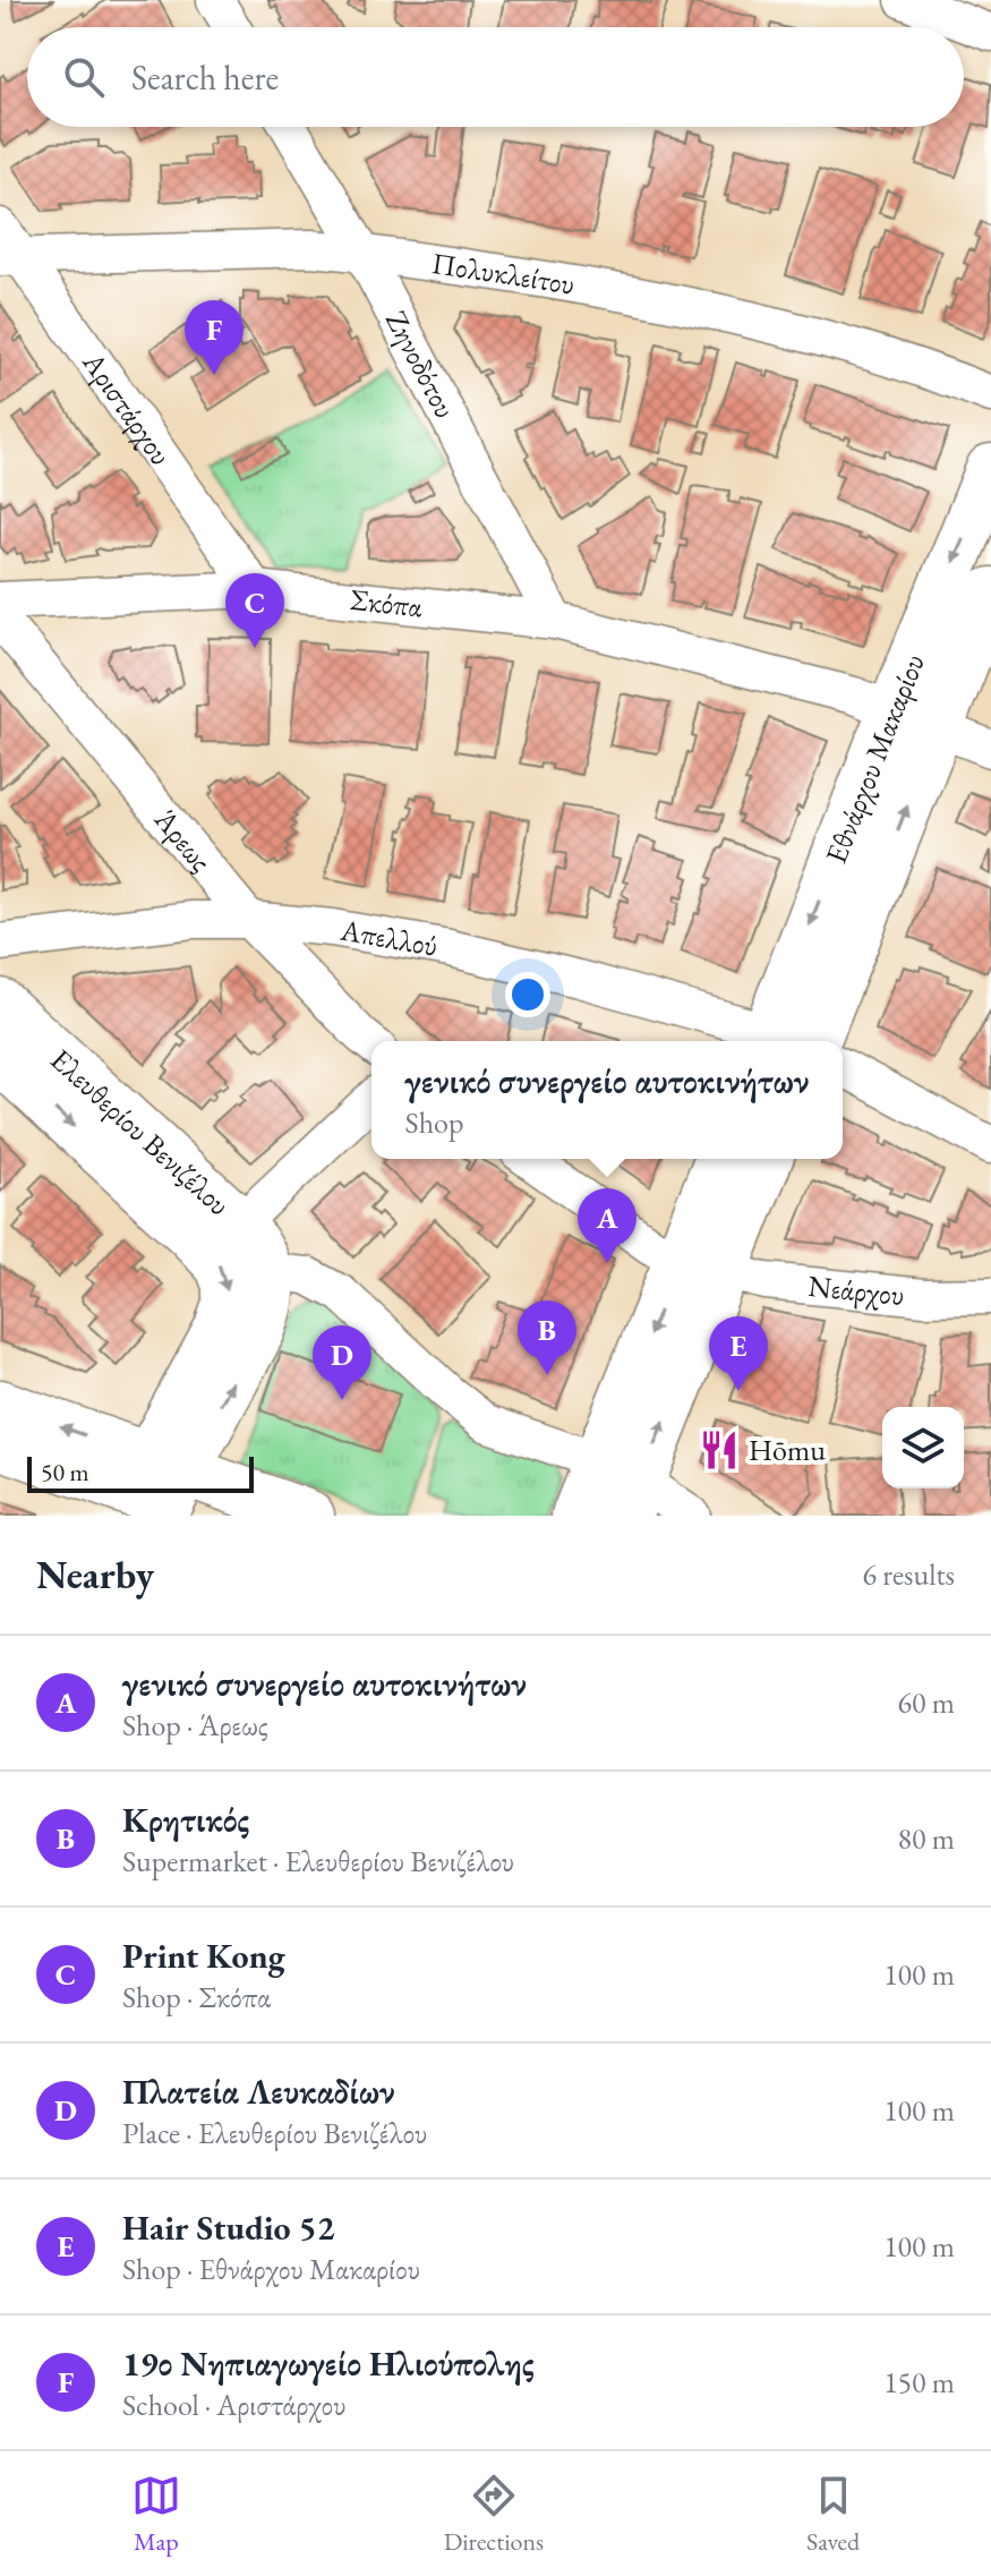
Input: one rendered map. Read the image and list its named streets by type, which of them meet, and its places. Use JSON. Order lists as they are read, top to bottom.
{
  "streets": {
    "street": [
      "Πολυκλείτου",
      "Ζηνοδότου",
      "Αριστάρχου",
      "Σκόπα",
      "Εθνάρχου Μακαρίου",
      "Άρεως",
      "Απελλού",
      "Ελευθερίου Βενιζέλου",
      "Νεάρχου"
    ]
  },
  "crossings": [
    ["Πολυκλείτου", "Ζηνοδότου"],
    ["Πολυκλείτου", "Αριστάρχου"],
    ["Ζηνοδότου", "Σκόπα"],
    ["Αριστάρχου", "Σκόπα"],
    ["Σκόπα", "Εθνάρχου Μακαρίου"],
    ["Άρεως", "Απελλού"]
  ],
  "one_way": ["Ελευθερίου Βενιζέλου"],
  "places": {
    "restaurant": ["Hōmu"]
  },
  "scale_bar": "50 m",
  "page": {
    "search": "Search here",
    "pins": [
      "F",
      "C",
      "A",
      "B",
      "E",
      "D"
    ],
    "popup": ["γενικό συνεργείο αυτοκινήτων", "Shop"],
    "scale": "50 m",
    "heading": ["Nearby", "6 results"],
    "list": [
      {
        "mark": "A",
        "name": "γενικό συνεργείο αυτοκινήτων",
        "note": "Shop · Άρεως",
        "value": "60 m"
      },
      {
        "mark": "B",
        "name": "Κρητικός",
        "note": "Supermarket · Ελευθερίου Βενιζέλου",
        "value": "80 m"
      },
      {
        "mark": "C",
        "name": "Print Kong",
        "note": "Shop · Σκόπα",
        "value": "100 m"
      },
      {
        "mark": "D",
        "name": "Πλατεία Λευκαδίων",
        "note": "Place · Ελευθερίου Βενιζέλου",
        "value": "100 m"
      },
      {
        "mark": "E",
        "name": "Hair Studio 52",
        "note": "Shop · Εθνάρχου Μακαρίου",
        "value": "100 m"
      },
      {
        "mark": "F",
        "name": "19ο Νηπιαγωγείο Ηλιούπολης",
        "note": "School · Αριστάρχου",
        "value": "150 m"
      }
    ],
    "nav": ["Map", "Directions", "Saved"]
  }
}
